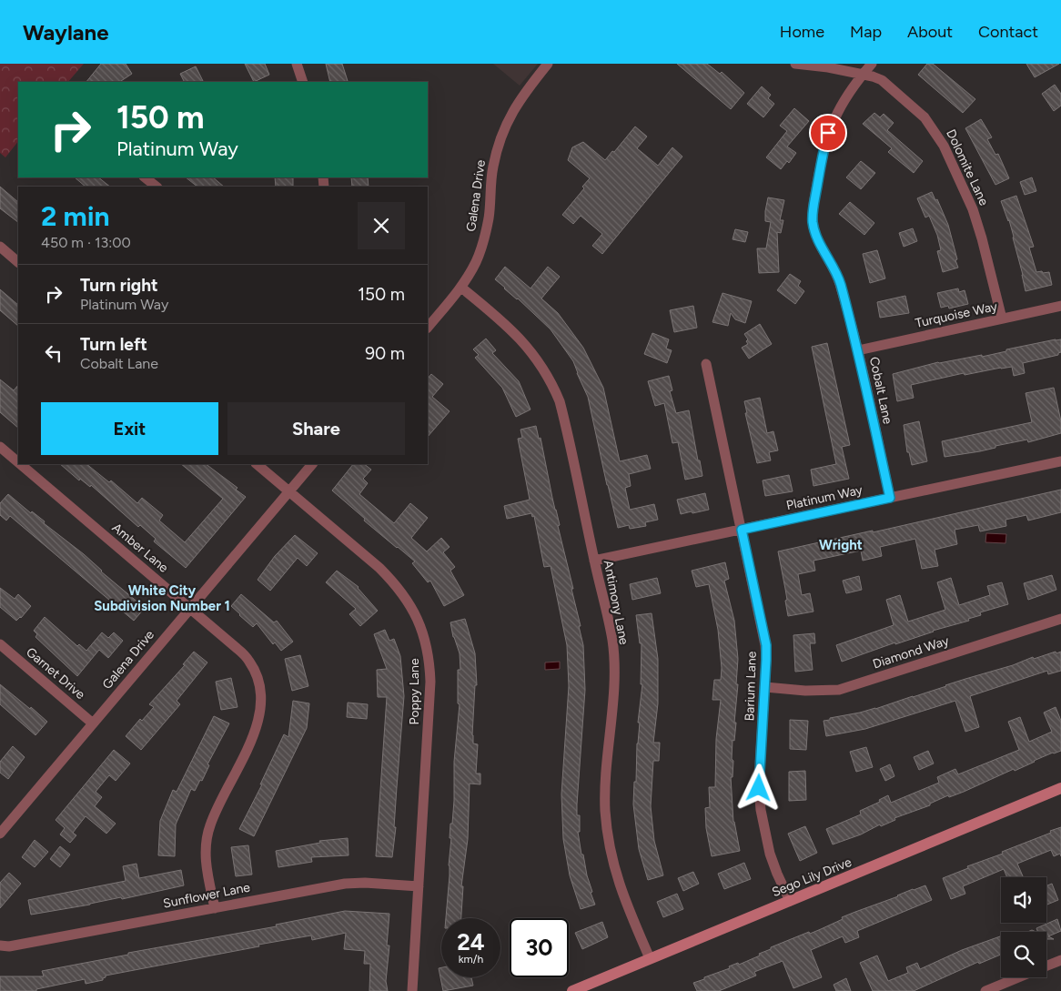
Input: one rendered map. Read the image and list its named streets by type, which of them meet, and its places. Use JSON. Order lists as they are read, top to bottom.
{
  "streets": {
    "main road": ["Sego Lily Drive"],
    "street": [
      "Dolomite Lane",
      "Galena Drive",
      "Turquoise Way",
      "Cobalt Lane",
      "Platinum Way",
      "Amber Lane",
      "Antimony Lane",
      "Diamond Way",
      "Garnet Drive",
      "Barium Lane",
      "Poppy Lane",
      "Sunflower Lane"
    ]
  },
  "crossings": [
    ["Dolomite Lane", "Turquoise Way"],
    ["Dolomite Lane", "Cobalt Lane"],
    ["Galena Drive", "Amber Lane"],
    ["Galena Drive", "Antimony Lane"],
    ["Galena Drive", "Garnet Drive"],
    ["Galena Drive", "Poppy Lane"],
    ["Turquoise Way", "Cobalt Lane"],
    ["Cobalt Lane", "Platinum Way"],
    ["Platinum Way", "Antimony Lane"],
    ["Platinum Way", "Barium Lane"],
    ["Amber Lane", "Sunflower Lane"],
    ["Antimony Lane", "Sego Lily Drive"],
    ["Diamond Way", "Barium Lane"],
    ["Barium Lane", "Sego Lily Drive"],
    ["Poppy Lane", "Sunflower Lane"]
  ],
  "districts": ["Wright", "White City Subdivision Number 1"],
  "page": {
    "header": "Waylane",
    "nav": [
      "Home",
      "Map",
      "About",
      "Contact"
    ],
    "turn": ["150 m", "Platinum Way"],
    "heading": ["2 min", "450 m · 13:00"],
    "list": [
      {
        "name": "Turn right",
        "note": "Platinum Way",
        "value": "150 m"
      },
      {
        "name": "Turn left",
        "note": "Cobalt Lane",
        "value": "90 m"
      }
    ],
    "buttons": ["Exit", "Share"],
    "speed": "24 km/h",
    "limit": "30"
  }
}
